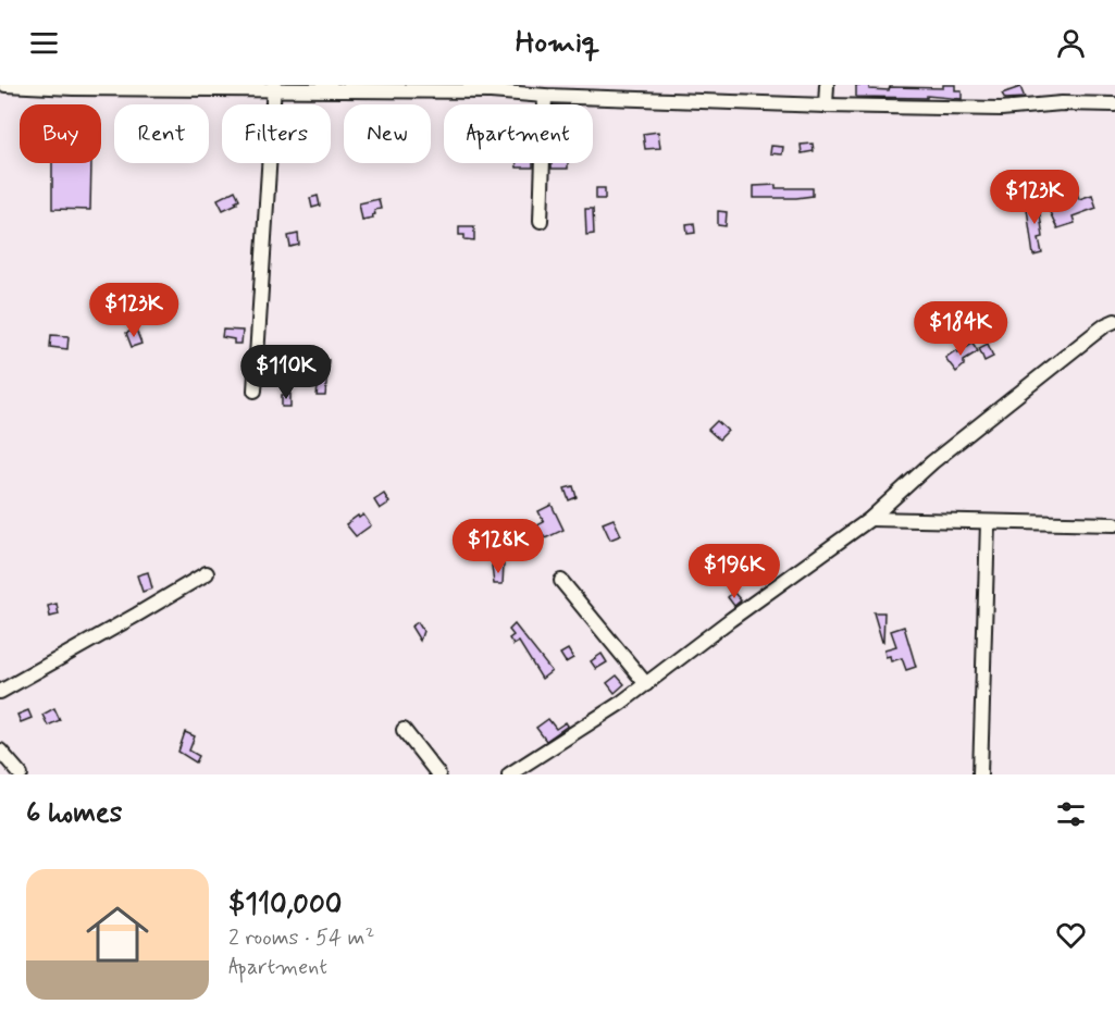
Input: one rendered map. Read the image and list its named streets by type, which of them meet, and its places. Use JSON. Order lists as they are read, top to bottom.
{
  "page": {
    "header": "Homiq",
    "chip": [
      "Buy",
      "Rent",
      "Filters",
      "New",
      "Apartment"
    ],
    "price": [
      "$123K",
      "$123K",
      "$184K",
      "$110K",
      "$128K",
      "$196K"
    ],
    "heading": "6 homes",
    "list": [
      {
        "name": "$110,000",
        "note": "2 rooms · 54 m² · Apartment"
      }
    ]
  }
}
